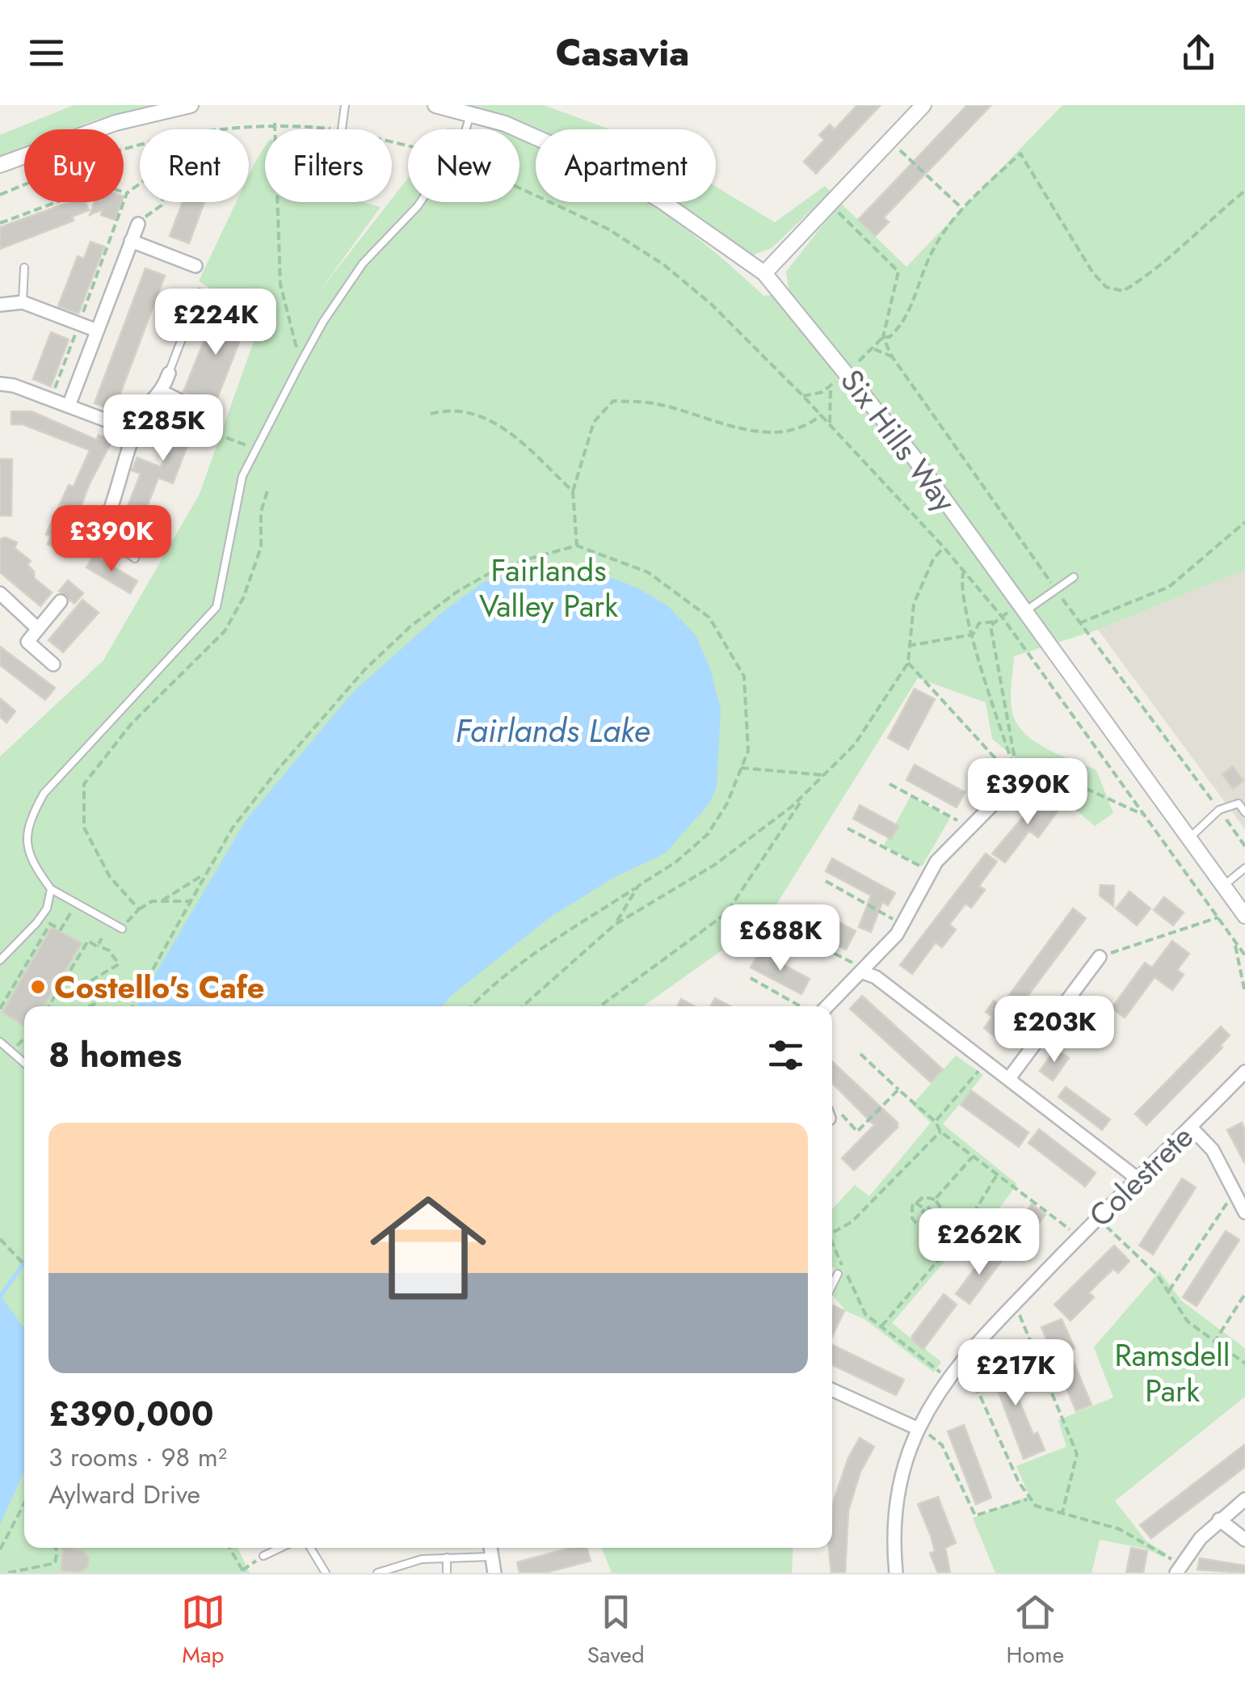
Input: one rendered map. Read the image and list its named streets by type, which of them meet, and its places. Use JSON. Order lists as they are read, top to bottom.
{
  "streets": {
    "street": ["Six Hills Way", "Colestrete"]
  },
  "water": ["Fairlands Lake"],
  "parks": ["Fairlands Valley Park", "Ramsdell Park"],
  "places": ["Costello's Cafe"],
  "page": {
    "header": "Casavia",
    "chip": [
      "Buy",
      "Rent",
      "Filters",
      "New",
      "Apartment"
    ],
    "price": [
      "£224K",
      "£285K",
      "£390K",
      "£390K",
      "£688K",
      "£203K",
      "£262K",
      "£217K"
    ],
    "heading": "8 homes",
    "list": [
      {
        "name": "£390,000",
        "note": "3 rooms · 98 m² · Aylward Drive"
      }
    ],
    "tabs": ["Map", "Saved", "Home"]
  }
}
